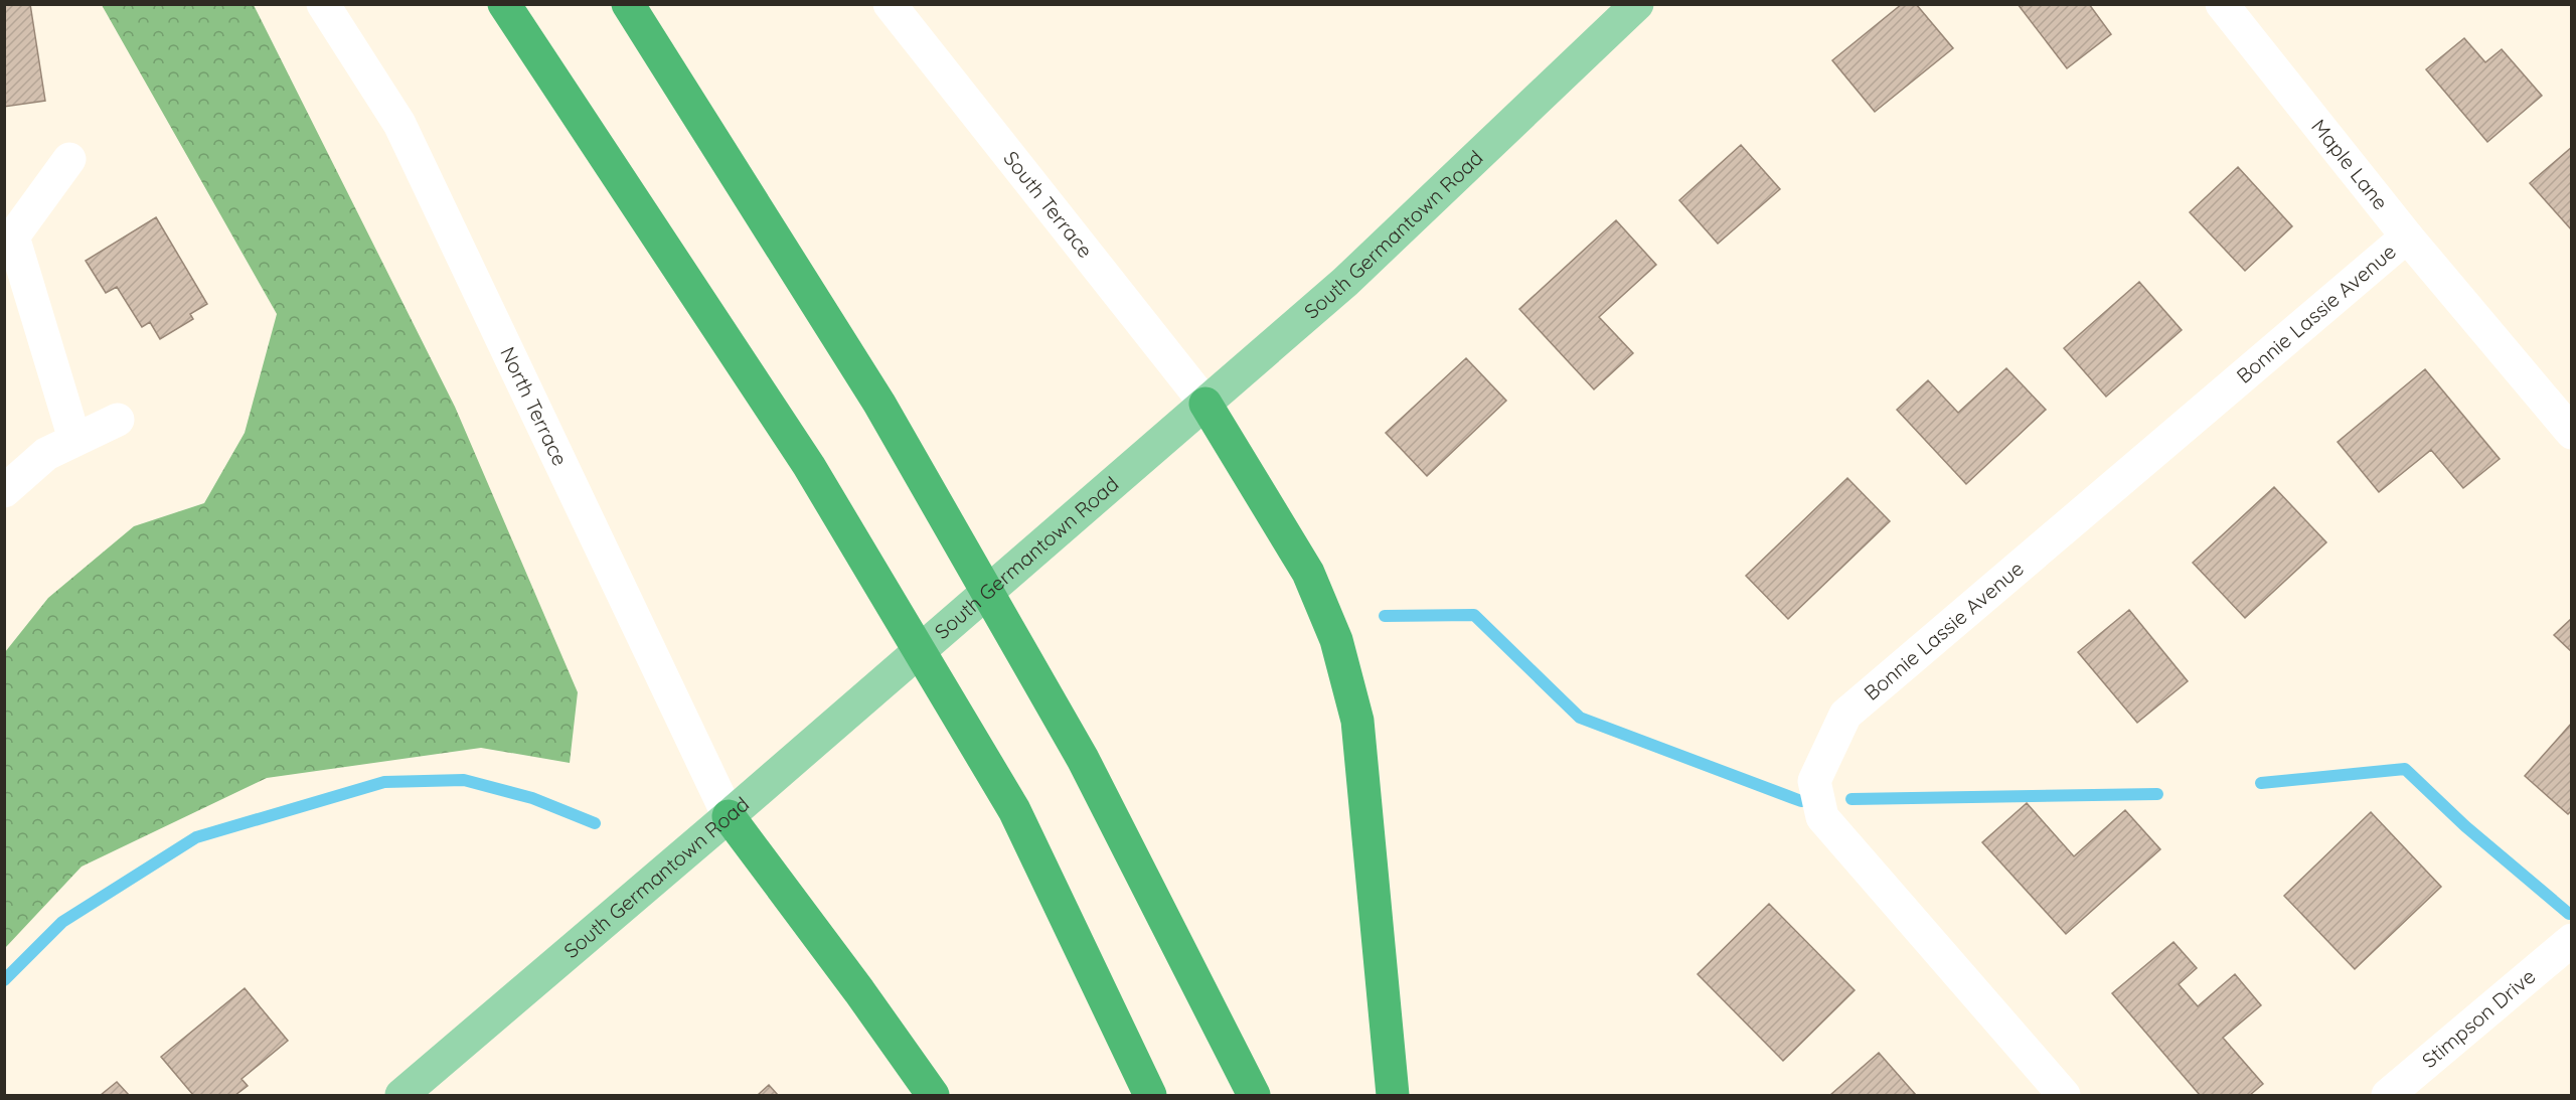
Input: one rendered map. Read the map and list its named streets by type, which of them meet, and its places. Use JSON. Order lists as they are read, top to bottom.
{
  "streets": {
    "main road": ["South Germantown Road"],
    "street": [
      "Maple Lane",
      "South Terrace",
      "Bonnie Lassie Avenue",
      "North Terrace",
      "Stimpson Drive"
    ]
  },
  "crossings": [
    ["Maple Lane", "Bonnie Lassie Avenue"],
    ["South Terrace", "South Germantown Road"],
    ["South Germantown Road", "North Terrace"]
  ]
}
